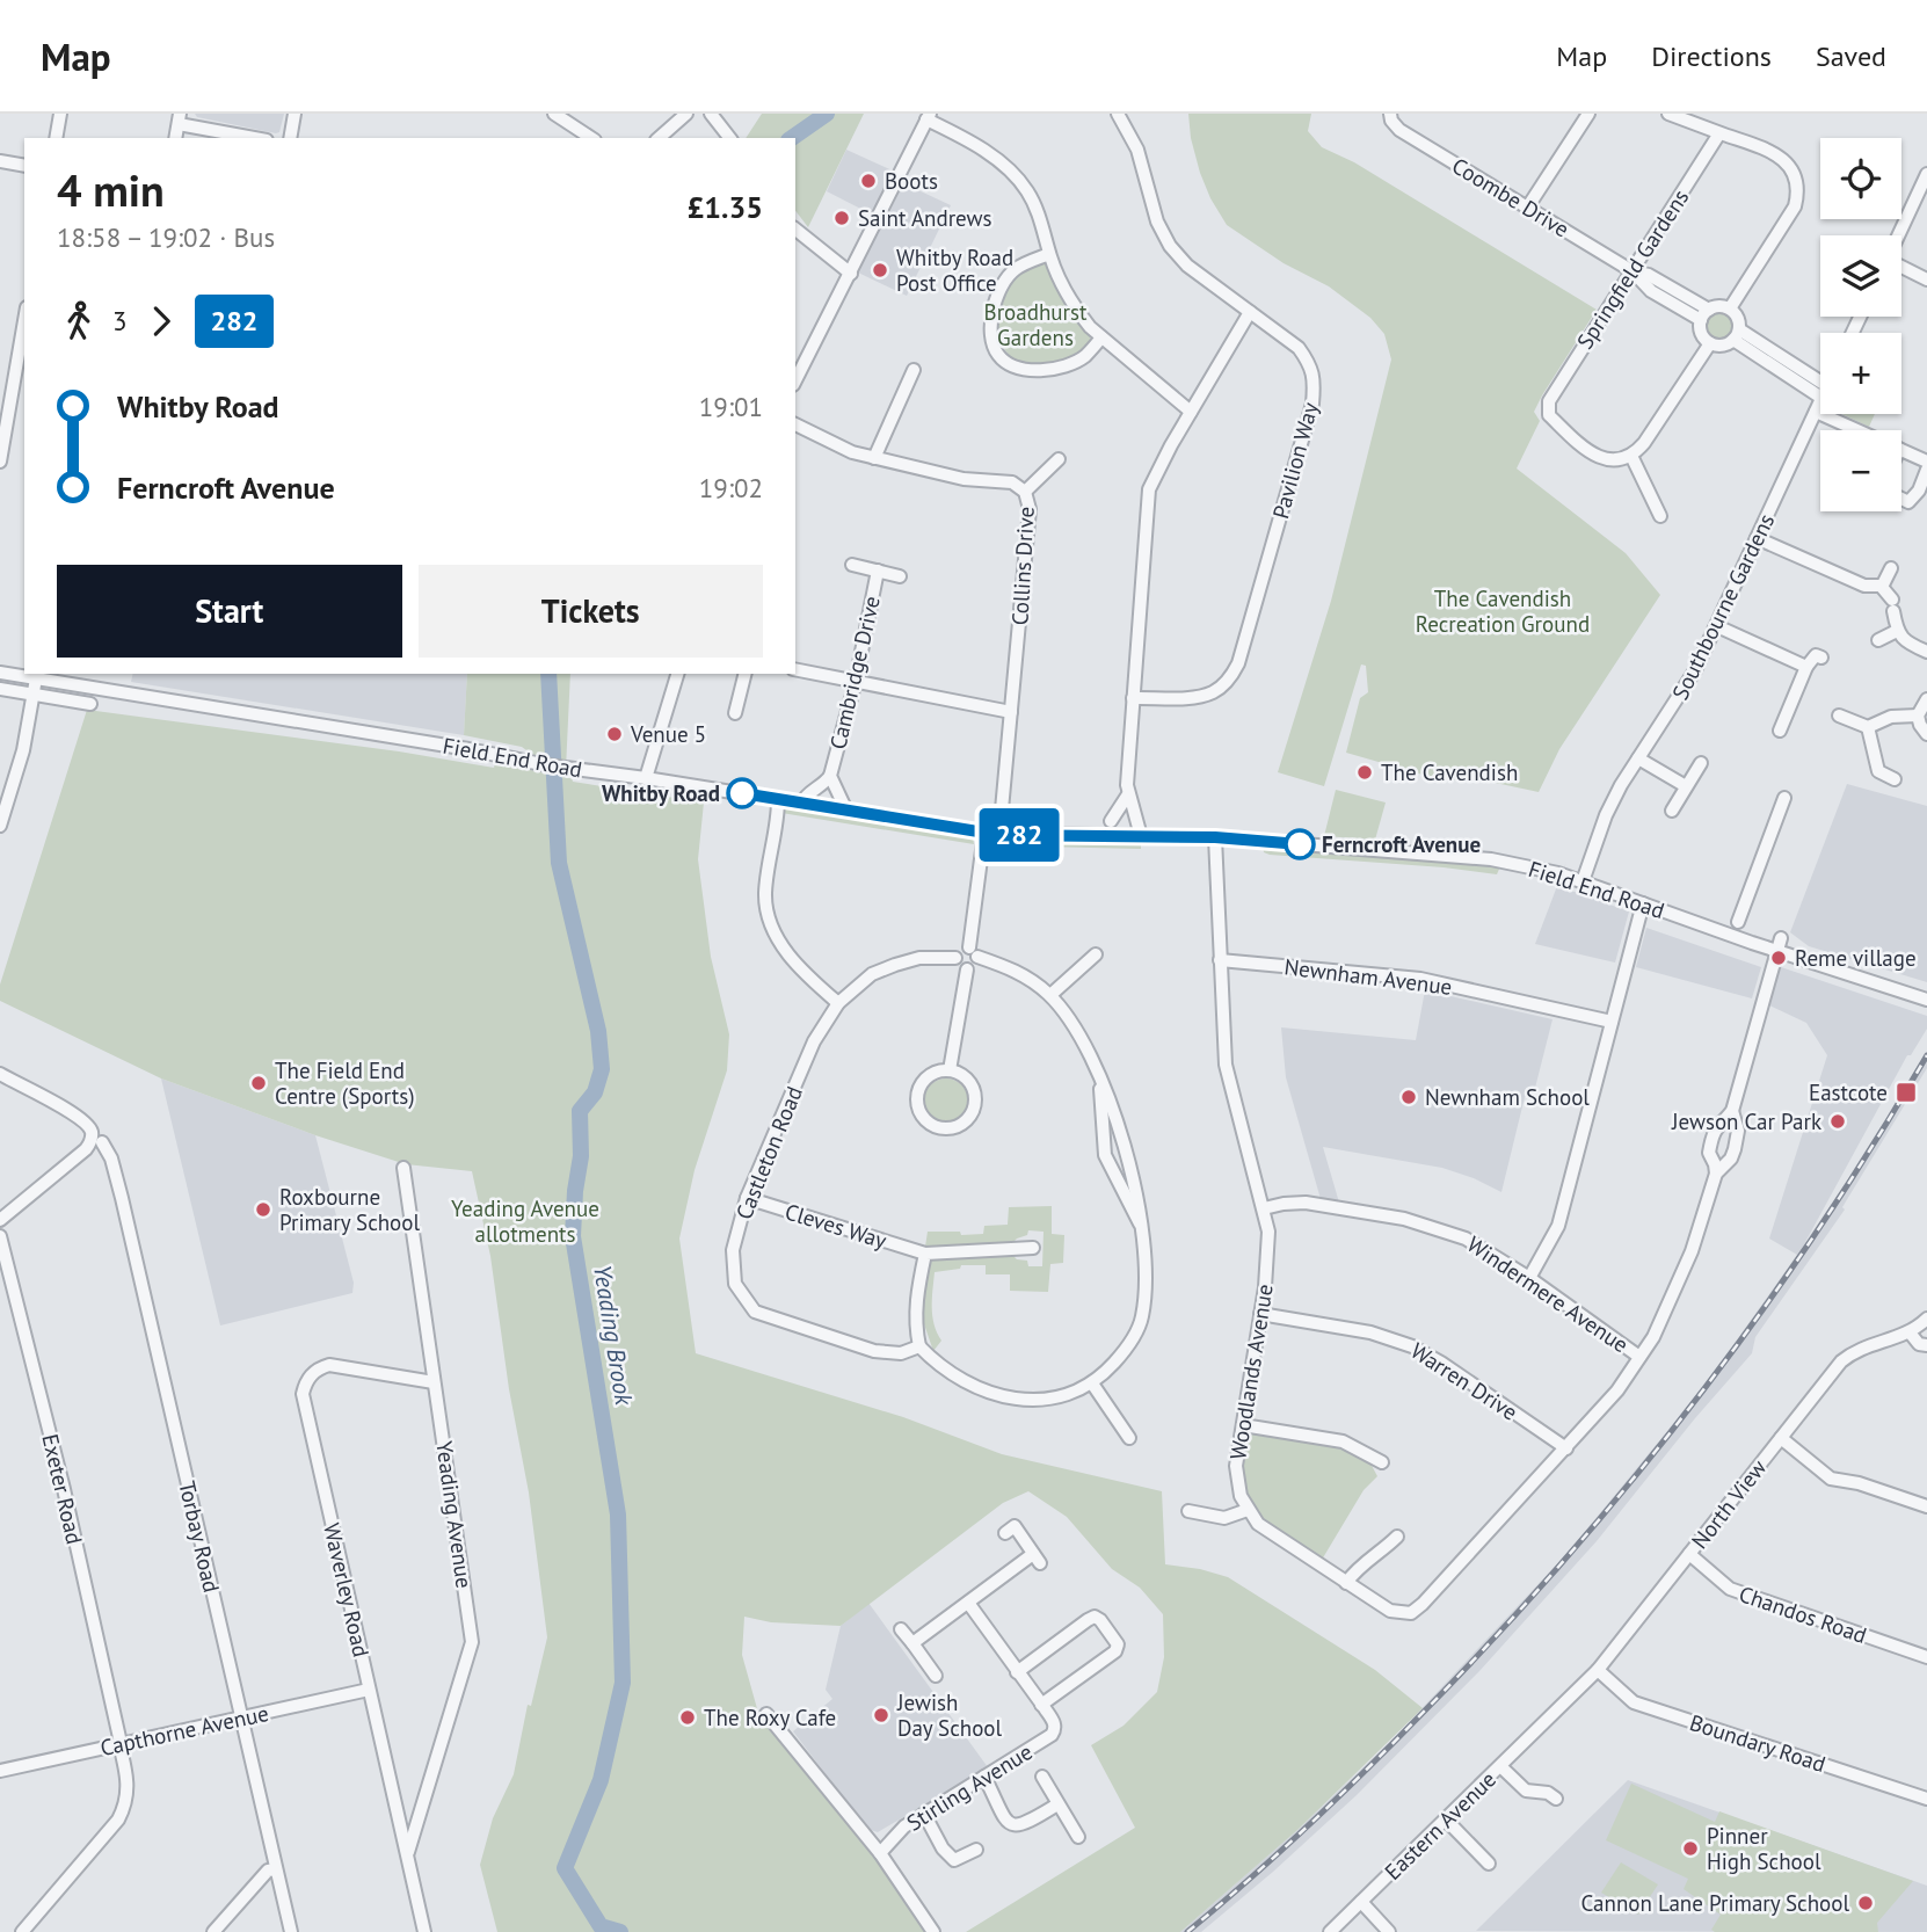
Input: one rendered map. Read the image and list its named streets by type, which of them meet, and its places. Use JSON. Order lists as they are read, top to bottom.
{
  "streets": {
    "street": [
      "Coombe Drive",
      "Springfield Gardens",
      "Pavilion Way",
      "Collins Drive",
      "Southbourne Gardens",
      "Cambridge Drive",
      "Field End Road",
      "Newnham Avenue",
      "Castleton Road",
      "Cleves Way",
      "Windermere Avenue",
      "Woodlands Avenue",
      "Warren Drive",
      "Exeter Road",
      "North View",
      "Yeading Avenue",
      "Torbay Road",
      "Waverley Road",
      "Chandos Road",
      "Capthorne Avenue",
      "Boundary Road",
      "Stirling Avenue",
      "Eastern Avenue"
    ]
  },
  "crossings": [
    ["Coombe Drive", "Springfield Gardens"],
    ["Collins Drive", "Field End Road"],
    ["Southbourne Gardens", "Field End Road"],
    ["Cambridge Drive", "Field End Road"],
    ["Field End Road", "Woodlands Avenue"],
    ["Newnham Avenue", "Woodlands Avenue"],
    ["Castleton Road", "Cleves Way"],
    ["Windermere Avenue", "Woodlands Avenue"],
    ["Woodlands Avenue", "Warren Drive"],
    ["Exeter Road", "Capthorne Avenue"],
    ["North View", "Chandos Road"],
    ["North View", "Boundary Road"],
    ["North View", "Eastern Avenue"],
    ["Yeading Avenue", "Waverley Road"],
    ["Torbay Road", "Capthorne Avenue"],
    ["Waverley Road", "Capthorne Avenue"]
  ],
  "water": ["Yeading Brook"],
  "parks": ["Broadhurst Gardens", "The Cavendish Recreation Ground", "Yeading Avenue allotments"],
  "places": {
    "other": [
      "Boots",
      "Saint Andrews",
      "Whitby Road Post Office",
      "Venue 5",
      "The Cavendish",
      "Whitby Road",
      "Ferncroft Avenue",
      "Reme village",
      "The Field End Centre (Sports)",
      "Newnham School",
      "Jewson Car Park",
      "Roxbourne Primary School",
      "Jewish Day School",
      "The Roxy Cafe",
      "Pinner High School",
      "Cannon Lane Primary School"
    ],
    "transit": ["Eastcote"]
  },
  "lines": ["bus line 282"],
  "page": {
    "header": "Map",
    "nav": ["Map", "Directions", "Saved"],
    "on_map": "282",
    "map_buttons": ["+", "−"],
    "heading": ["4 min", "18:58 – 19:02 · Bus", "£1.35"],
    "legs": ["3", "282"],
    "list": [
      {
        "name": "Whitby Road",
        "value": "19:01"
      },
      {
        "name": "Ferncroft Avenue",
        "value": "19:02"
      }
    ],
    "buttons": ["Start", "Tickets"]
  }
}
